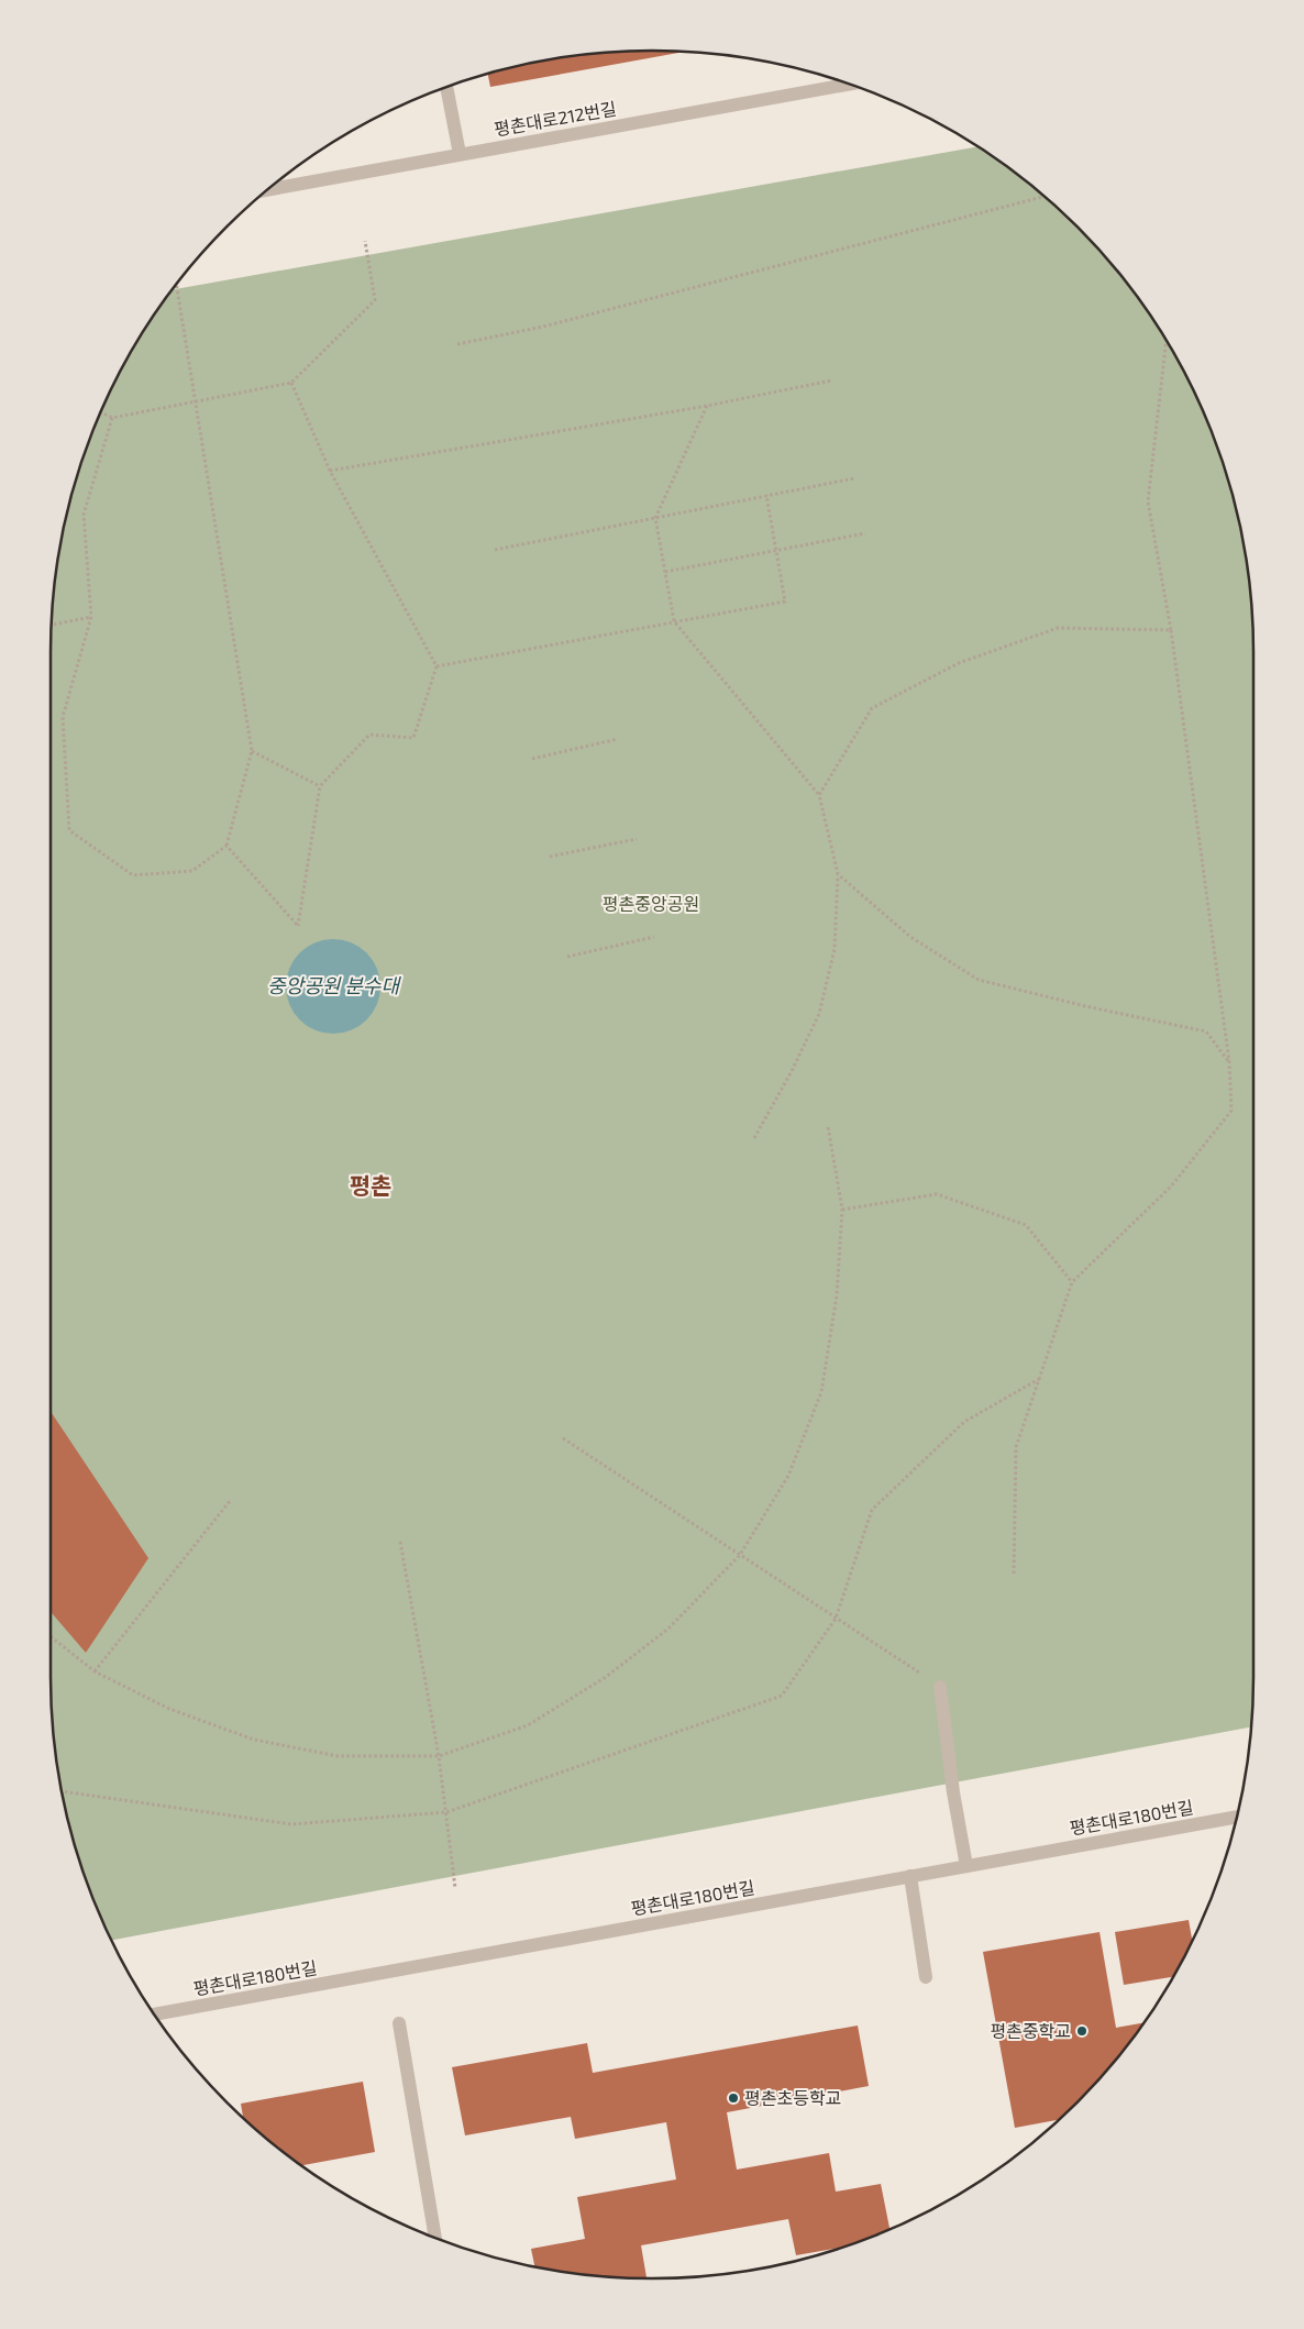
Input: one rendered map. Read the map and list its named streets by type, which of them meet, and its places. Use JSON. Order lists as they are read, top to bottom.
{
  "streets": {
    "street": ["평촌대로212번길", "평촌대로180번길"]
  },
  "districts": ["평촌"],
  "water": ["중앙공원 분수대"],
  "parks": ["평촌중앙공원"],
  "places": ["평촌중학교", "평촌초등학교"]
}
